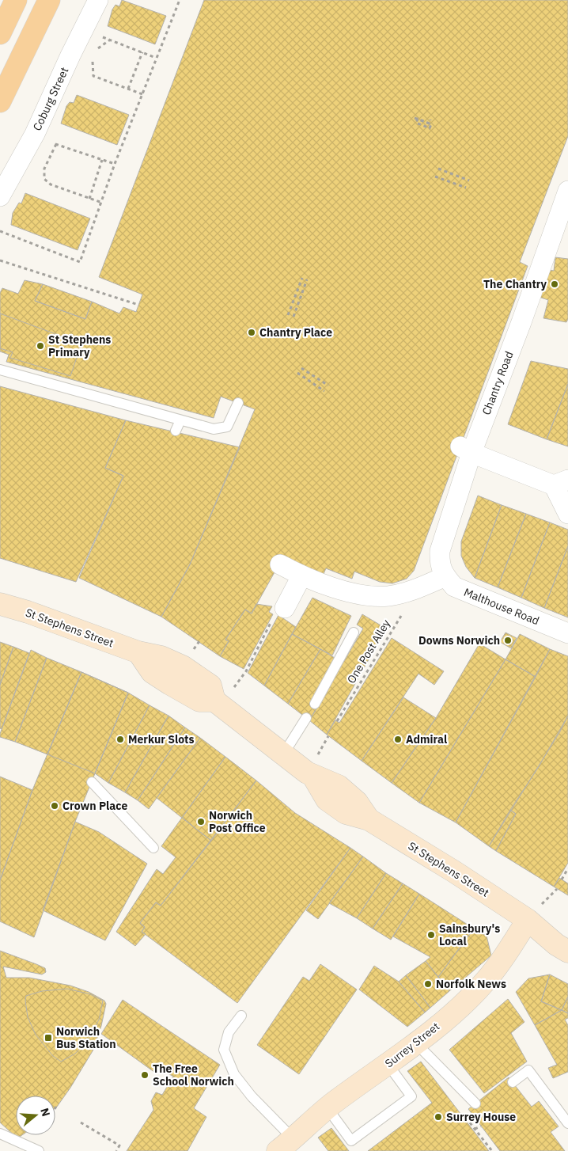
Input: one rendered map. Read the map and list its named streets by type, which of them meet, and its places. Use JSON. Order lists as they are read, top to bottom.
{
  "streets": {
    "street": [
      "Coburg Street",
      "Chantry Road",
      "Malthouse Road",
      "St Stephens Street",
      "Surrey Street"
    ],
    "path": ["One Post Alley"]
  },
  "crossings": [
    ["Chantry Road", "Malthouse Road"],
    ["St Stephens Street", "Surrey Street"]
  ],
  "places": {
    "other": [
      "The Chantry",
      "Chantry Place",
      "St Stephens Primary",
      "Downs Norwich",
      "Merkur Slots",
      "Admiral",
      "Crown Place",
      "Norwich Post Office",
      "Sainsbury's Local",
      "Norfolk News",
      "The Free School Norwich",
      "Surrey House"
    ],
    "transit": ["Norwich Bus Station"]
  },
  "north": "right"
}
